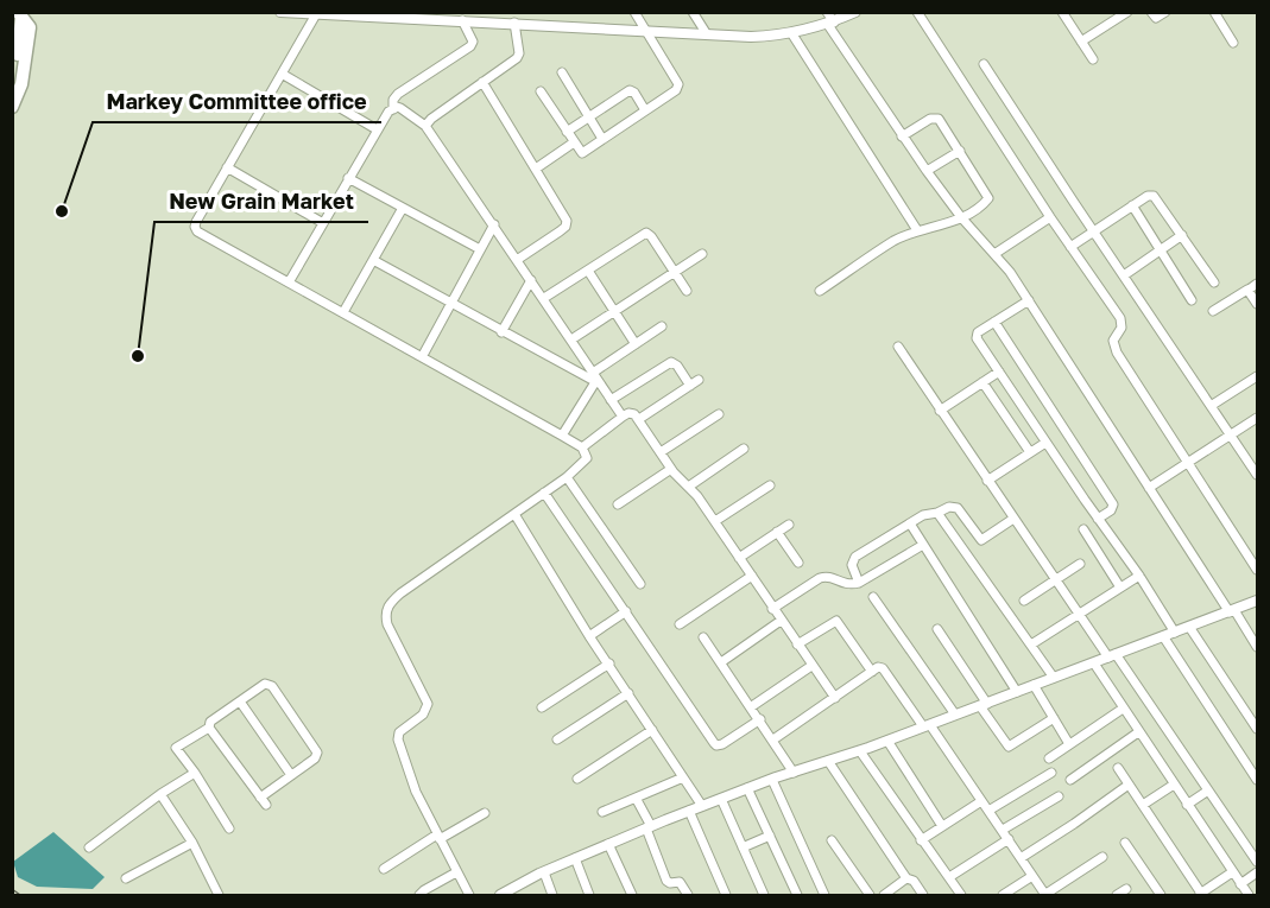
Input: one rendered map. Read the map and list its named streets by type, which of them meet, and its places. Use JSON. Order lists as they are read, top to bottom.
{
  "places": ["Markey Committee office", "New Grain Market"]
}
